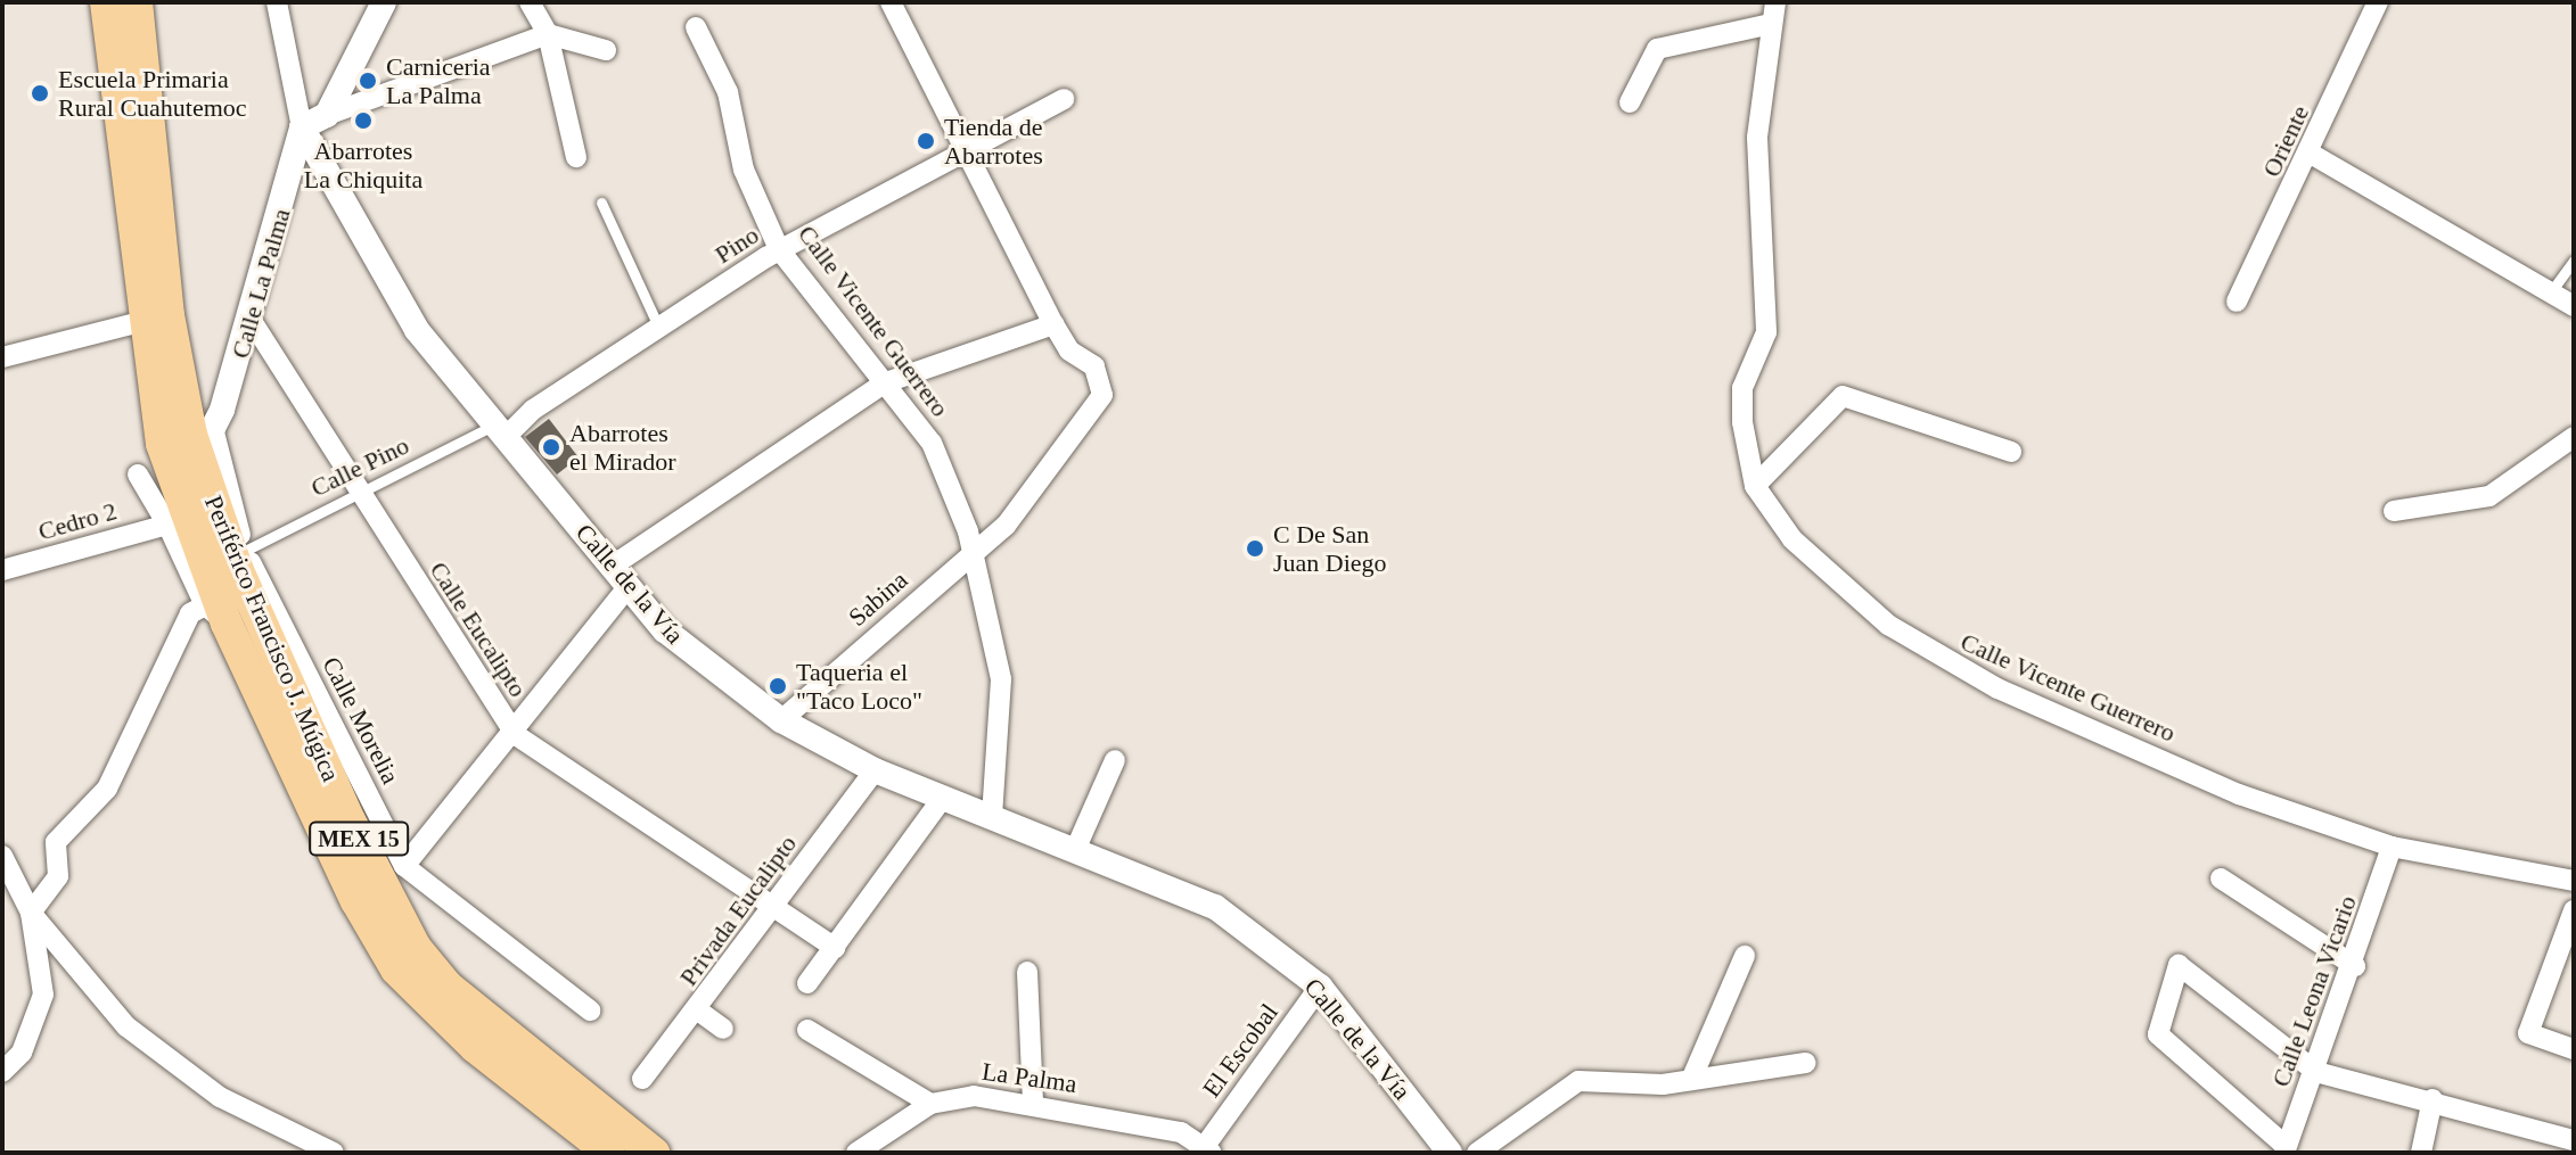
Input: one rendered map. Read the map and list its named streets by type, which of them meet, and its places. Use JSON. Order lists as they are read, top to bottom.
{
  "streets": {
    "main road": ["Periférico Francisco J. Múgica", "MEX 15"],
    "street": [
      "Oriente",
      "Pino",
      "Calle La Palma",
      "Calle Vicente Guerrero",
      "Cedro 2",
      "Calle de la Vía",
      "Sabina",
      "Calle Eucalipto",
      "Calle Morelia",
      "Privada Eucalipto",
      "Calle Leona Vicario",
      "El Escobal",
      "La Palma"
    ],
    "lane": ["Calle Pino"]
  },
  "crossings": [
    ["Pino", "Calle Vicente Guerrero"],
    ["Pino", "Calle Pino"],
    ["Pino", "Calle de la Vía"],
    ["Calle La Palma", "Calle de la Vía"],
    ["Calle La Palma", "Calle Eucalipto"],
    ["Calle La Palma", "Periférico Francisco J. Múgica"],
    ["Calle La Palma", "Calle Morelia"],
    ["Calle Vicente Guerrero", "Calle de la Vía"],
    ["Calle Vicente Guerrero", "Sabina"],
    ["Calle Vicente Guerrero", "Calle Leona Vicario"],
    ["Calle Pino", "Calle de la Vía"],
    ["Calle Pino", "Calle Eucalipto"],
    ["Calle Pino", "Calle Morelia"],
    ["Cedro 2", "Periférico Francisco J. Múgica"],
    ["Calle de la Vía", "Sabina"],
    ["Calle de la Vía", "Privada Eucalipto"],
    ["Calle de la Vía", "El Escobal"],
    ["Calle Eucalipto", "Privada Eucalipto"],
    ["Periférico Francisco J. Múgica", "Calle Morelia"],
    ["El Escobal", "La Palma"]
  ],
  "places": [
    "Carniceria La Palma",
    "Escuela Primaria Rural Cuahutemoc",
    "Abarrotes La Chiquita",
    "Tienda de Abarrotes",
    "Abarrotes el Mirador",
    "C De San Juan Diego",
    "Taqueria el \"Taco Loco\""
  ]
}
